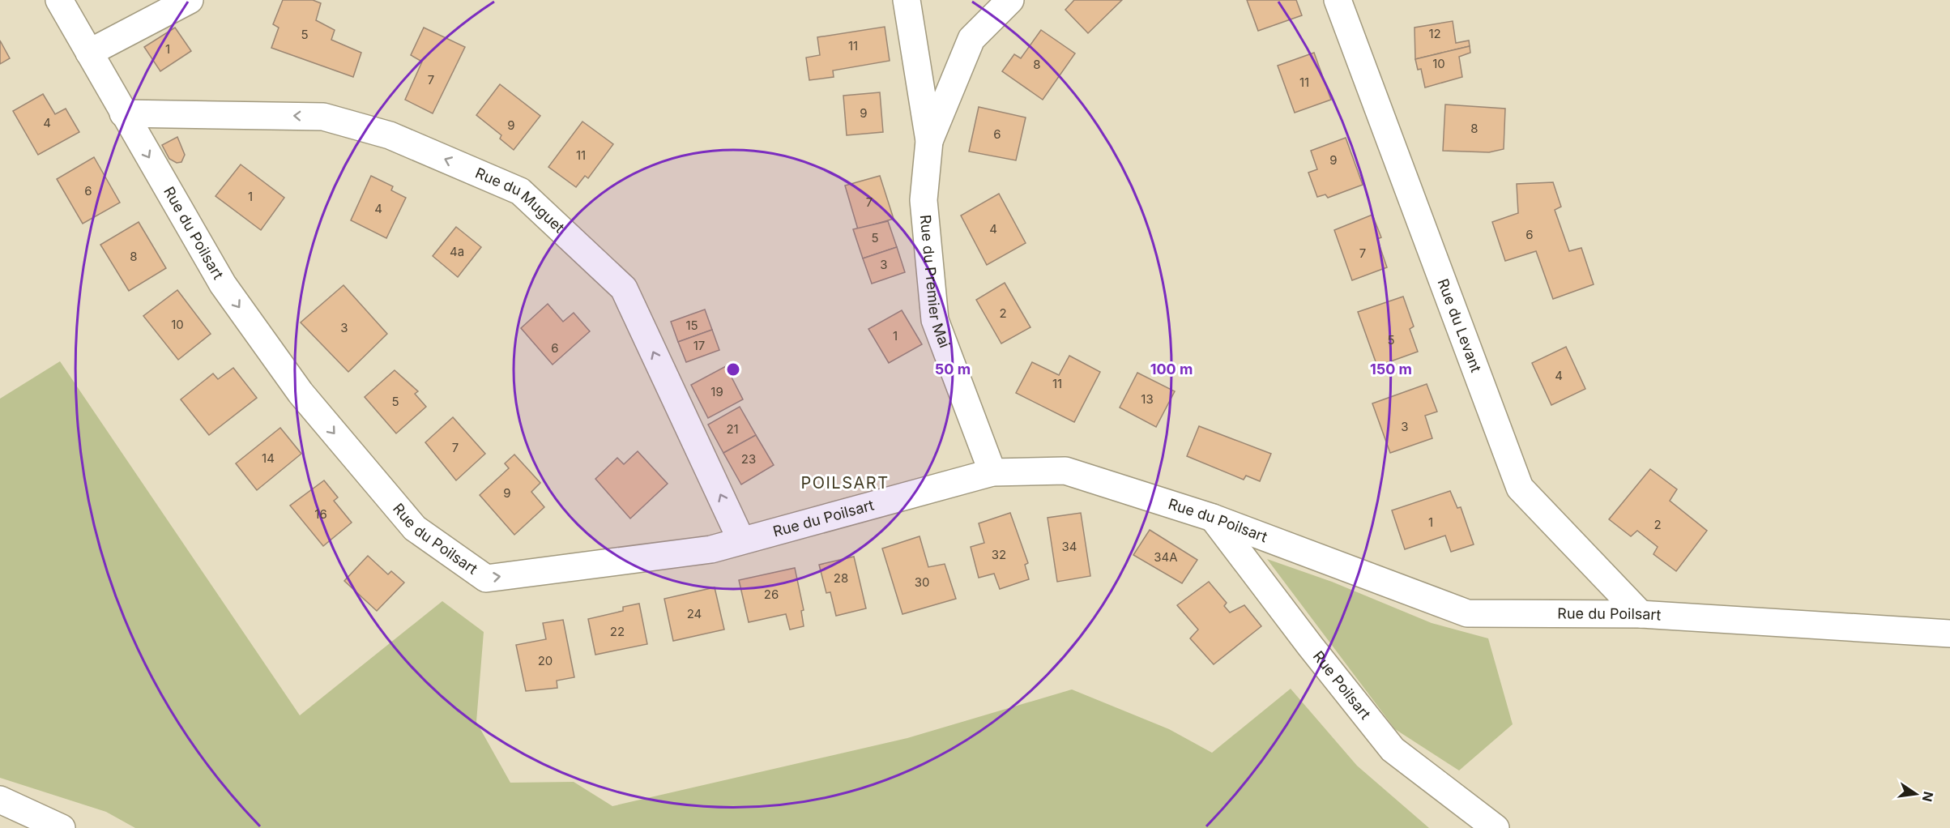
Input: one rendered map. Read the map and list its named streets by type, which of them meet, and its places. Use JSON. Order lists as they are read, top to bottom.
{
  "streets": {
    "street": [
      "Rue du Muguet",
      "Rue du Poilsart",
      "Rue du Premier Mai",
      "Rue du Levant",
      "Rue Poilsart"
    ]
  },
  "crossings": [
    ["Rue du Muguet", "Rue du Poilsart"],
    ["Rue du Poilsart", "Rue du Premier Mai"],
    ["Rue du Poilsart", "Rue du Levant"],
    ["Rue du Poilsart", "Rue Poilsart"]
  ],
  "one_way": ["Rue du Muguet"],
  "districts": ["POILSART"],
  "house_numbers": [
    "12",
    "5",
    "11",
    "1",
    "10",
    "8",
    "7",
    "11",
    "9",
    "4",
    "9",
    "8",
    "6",
    "11",
    "9",
    "6",
    "1",
    "7",
    "4",
    "4",
    "6",
    "5",
    "4a",
    "7",
    "8",
    "3",
    "2",
    "10",
    "15",
    "3",
    "1",
    "5",
    "17",
    "6",
    "4",
    "11",
    "19",
    "13",
    "5",
    "3",
    "21",
    "7",
    "14",
    "23",
    "9",
    "16",
    "1",
    "2",
    "34",
    "32",
    "34A",
    "28",
    "30",
    "26",
    "24",
    "22",
    "20"
  ],
  "north": "right",
  "rings": ["50 m", "100 m", "150 m"]
}
